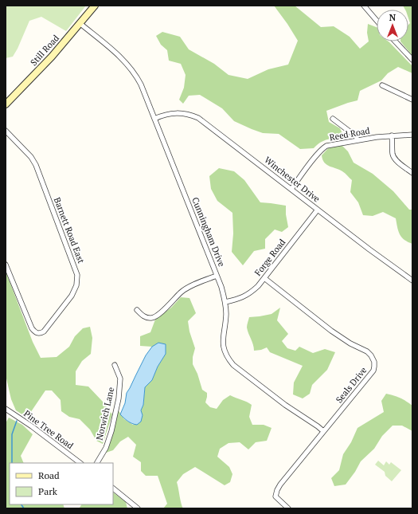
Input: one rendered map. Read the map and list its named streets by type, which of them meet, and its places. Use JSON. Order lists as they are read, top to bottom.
{
  "streets": {
    "main road": ["Still Road"],
    "street": [
      "Reed Road",
      "Winchester Drive",
      "Barnett Road East",
      "Cunningham Drive",
      "Forge Road",
      "Seals Drive",
      "Norwich Lane",
      "Pine Tree Road"
    ]
  },
  "crossings": [
    ["Still Road", "Cunningham Drive"],
    ["Reed Road", "Winchester Drive"],
    ["Winchester Drive", "Cunningham Drive"],
    ["Winchester Drive", "Forge Road"],
    ["Cunningham Drive", "Forge Road"],
    ["Cunningham Drive", "Seals Drive"],
    ["Forge Road", "Seals Drive"]
  ],
  "legend": ["Road", "Park"],
  "north": "top"
}
